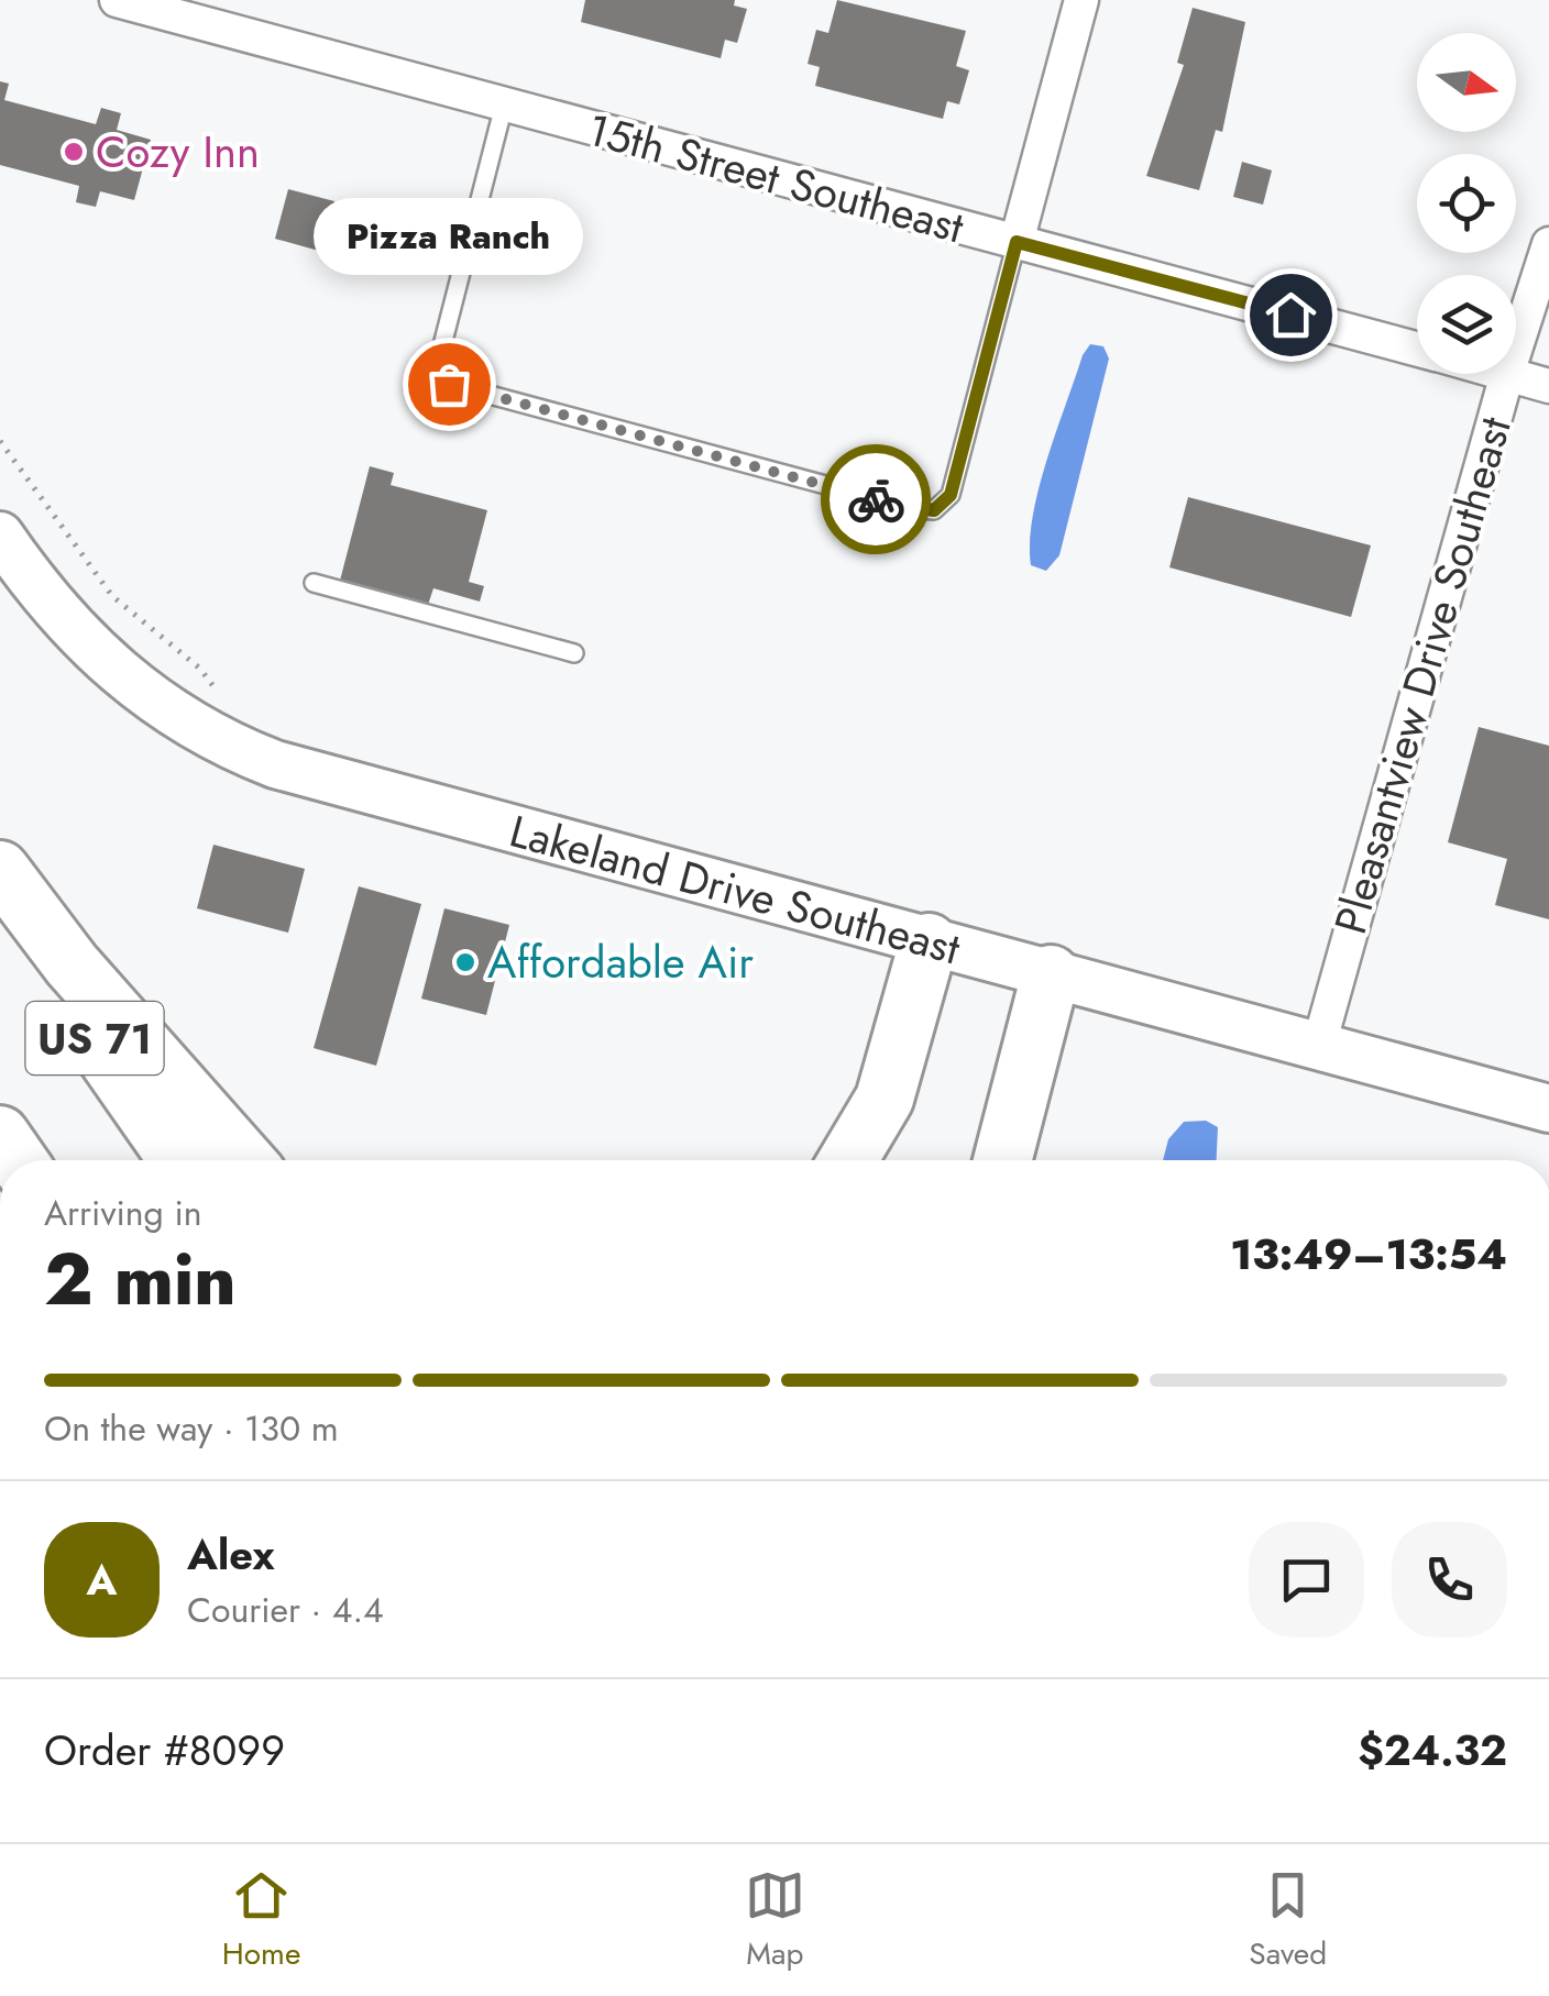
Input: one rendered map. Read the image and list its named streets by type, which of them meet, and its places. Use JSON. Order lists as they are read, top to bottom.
{
  "streets": {
    "highway": ["US 71"],
    "main road": ["Lakeland Drive Southeast"],
    "street": ["15th Street Southeast", "Pleasantview Drive Southeast"]
  },
  "crossings": [
    ["15th Street Southeast", "Pleasantview Drive Southeast"],
    ["Pleasantview Drive Southeast", "Lakeland Drive Southeast"]
  ],
  "places": ["Cozy Inn", "Pizza Ranch", "Affordable Air"],
  "north": "right",
  "page": {
    "bubble": "Pizza Ranch",
    "heading": ["2 min", "Arriving in", "13:49–13:54"],
    "panel": [
      "Alex",
      "Courier · 4.4",
      "Order #8099",
      "$24.32"
    ],
    "bar": "On the way · 130 m",
    "round": "A",
    "tabs": ["Home", "Map", "Saved"]
  }
}
